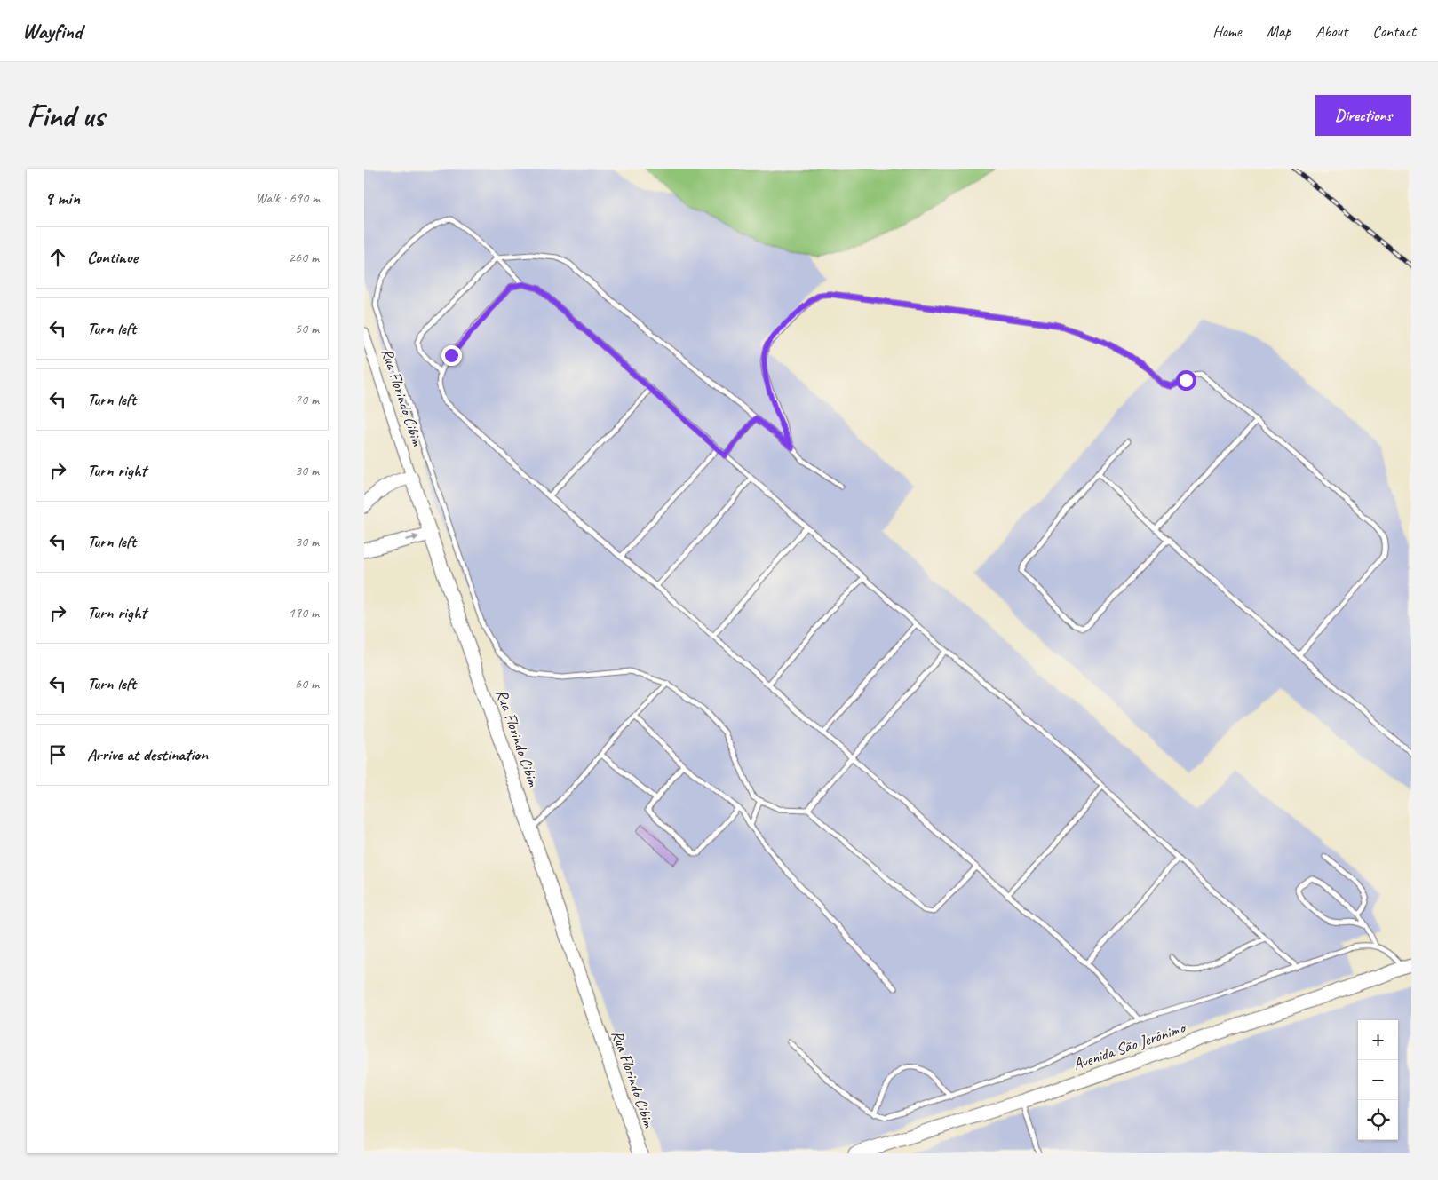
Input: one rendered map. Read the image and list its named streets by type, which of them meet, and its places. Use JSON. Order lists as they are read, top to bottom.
{
  "streets": {
    "street": ["Rua Florindo Cibim", "Avenida São Jerônimo"]
  },
  "page": {
    "header": "Wayfind",
    "nav": [
      "Home",
      "Map",
      "About",
      "Contact"
    ],
    "buttons": "Directions",
    "title": "Find us",
    "heading": ["9 min", "Walk · 690 m"],
    "list": [
      ["Continue", "260 m"],
      ["Turn left", "50 m"],
      ["Turn left", "70 m"],
      ["Turn right", "30 m"],
      ["Turn left", "30 m"],
      ["Turn right", "190 m"],
      ["Turn left", "60 m"],
      "Arrive at destination"
    ],
    "map_buttons": ["+", "−"]
  }
}
